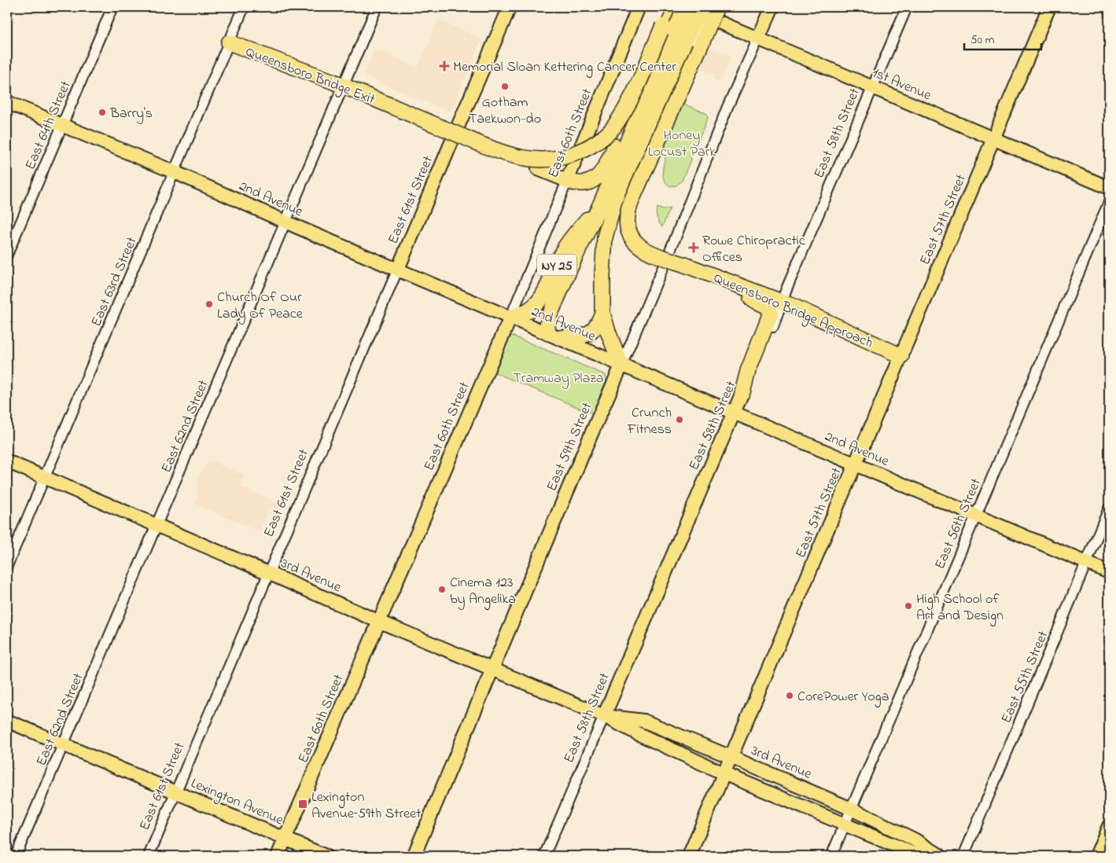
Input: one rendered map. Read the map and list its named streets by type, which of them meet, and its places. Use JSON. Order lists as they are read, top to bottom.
{
  "streets": {
    "highway": ["Queensboro Bridge Exit", "NY 25", "Queensboro Bridge Approach"],
    "main road": [
      "1st Avenue",
      "East 60th Street",
      "East 58th Street",
      "2nd Avenue",
      "East 61st Street",
      "East 57th Street",
      "East 59th Street",
      "3rd Avenue",
      "Lexington Avenue"
    ],
    "street": [
      "East 64th Street",
      "East 63rd Street",
      "East 62nd Street",
      "East 56th Street",
      "East 55th Street"
    ]
  },
  "crossings": [
    ["Queensboro Bridge Exit", "East 63rd Street"],
    ["Queensboro Bridge Exit", "East 62nd Street"],
    ["1st Avenue", "East 58th Street"],
    ["1st Avenue", "East 57th Street"],
    ["1st Avenue", "NY 25"],
    ["1st Avenue", "East 59th Street"],
    ["East 64th Street", "2nd Avenue"],
    ["East 60th Street", "2nd Avenue"],
    ["East 60th Street", "NY 25"],
    ["East 60th Street", "3rd Avenue"],
    ["East 60th Street", "Lexington Avenue"],
    ["East 58th Street", "2nd Avenue"],
    ["East 58th Street", "Queensboro Bridge Approach"],
    ["East 58th Street", "3rd Avenue"],
    ["2nd Avenue", "East 61st Street"],
    ["2nd Avenue", "East 57th Street"],
    ["2nd Avenue", "NY 25"],
    ["2nd Avenue", "East 63rd Street"],
    ["2nd Avenue", "East 62nd Street"],
    ["2nd Avenue", "East 59th Street"],
    ["2nd Avenue", "East 56th Street"],
    ["2nd Avenue", "East 55th Street"],
    ["East 61st Street", "3rd Avenue"],
    ["East 61st Street", "Lexington Avenue"],
    ["East 57th Street", "Queensboro Bridge Approach"],
    ["East 57th Street", "3rd Avenue"],
    ["NY 25", "East 59th Street"],
    ["East 63rd Street", "3rd Avenue"],
    ["East 62nd Street", "3rd Avenue"],
    ["East 62nd Street", "Lexington Avenue"],
    ["East 59th Street", "3rd Avenue"],
    ["East 56th Street", "3rd Avenue"]
  ],
  "parks": ["Honey Locust Park", "Tramway Plaza"],
  "places": {
    "health": ["Memorial Sloan Kettering Cancer Center", "Rowe Chiropractic Offices"],
    "other": [
      "Gotham Taekwon-do",
      "Barry's",
      "Church Of Our Lady Of Peace",
      "Crunch Fitness",
      "Cinema 123 by Angelika",
      "High School of Art and Design",
      "CorePower Yoga"
    ],
    "transit": ["Lexington Avenue–59th Street"]
  },
  "scale_bar": "50 m"
}
